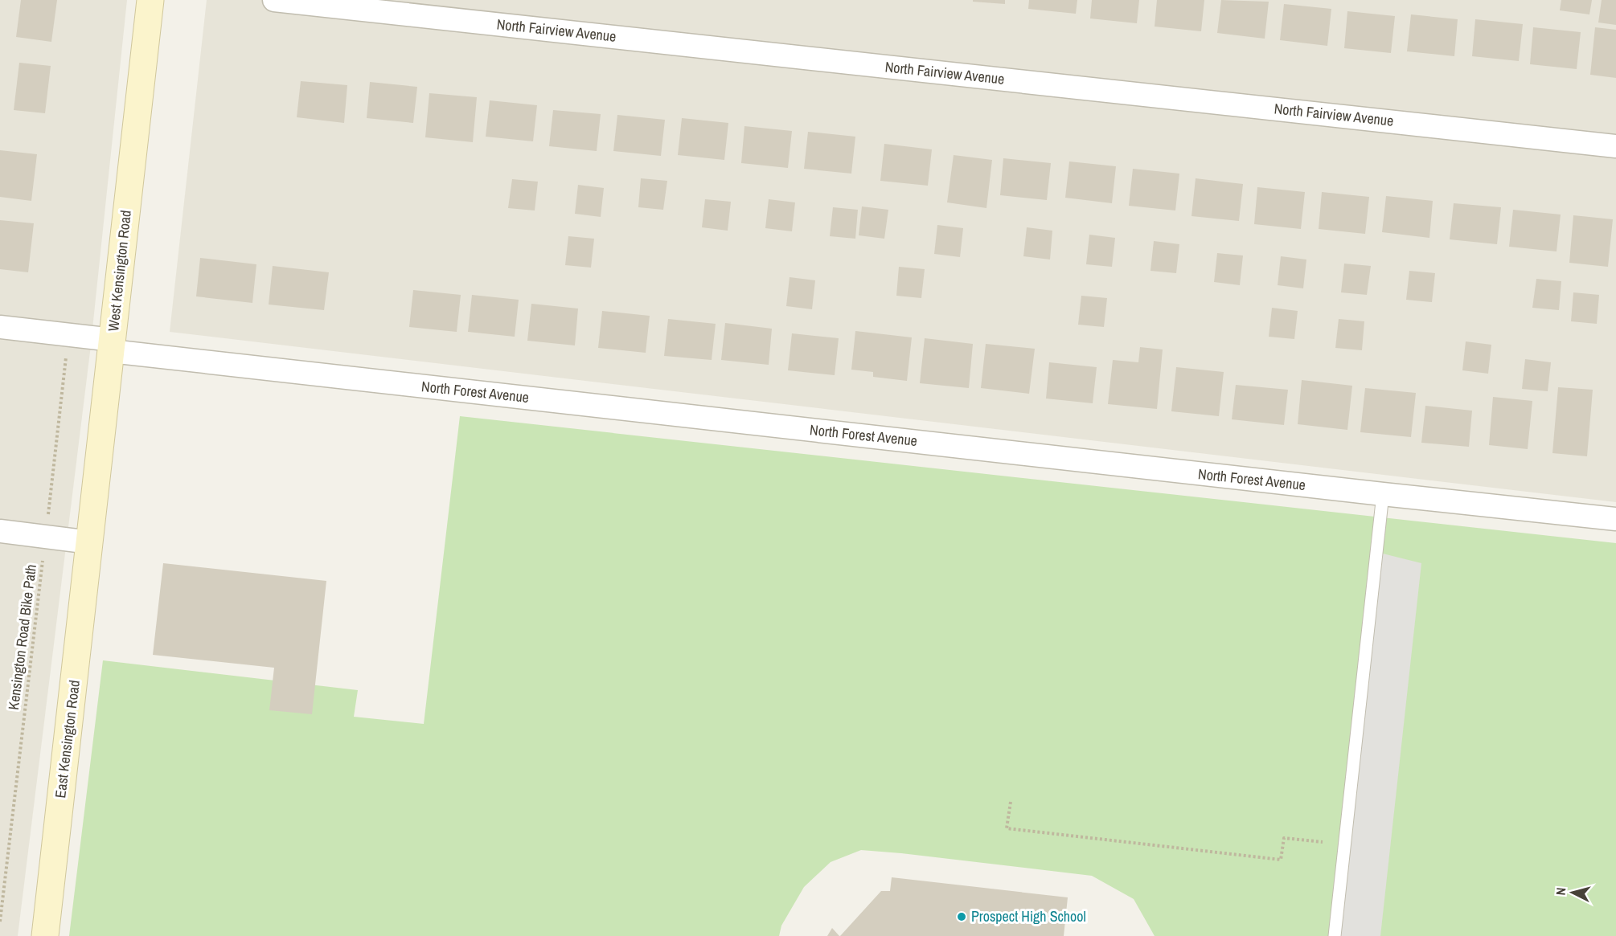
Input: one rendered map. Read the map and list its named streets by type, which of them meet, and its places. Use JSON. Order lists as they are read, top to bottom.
{
  "streets": {
    "main road": ["West Kensington Road", "East Kensington Road"],
    "street": ["North Fairview Avenue", "North Forest Avenue"],
    "path": ["Kensington Road Bike Path"]
  },
  "crossings": [
    ["West Kensington Road", "North Forest Avenue"],
    ["West Kensington Road", "East Kensington Road"]
  ],
  "places": ["Prospect High School"],
  "north": "left"
}
